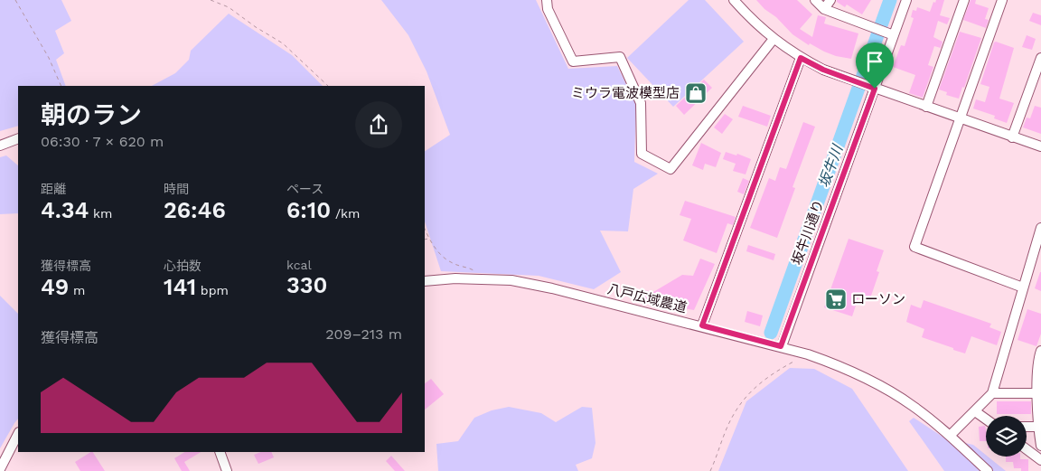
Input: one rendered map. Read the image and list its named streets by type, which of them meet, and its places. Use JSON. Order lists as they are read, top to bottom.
{
  "streets": {
    "street": ["坂牛川通り", "八戸広域農道"]
  },
  "crossings": [
    ["坂牛川通り", "八戸広域農道"]
  ],
  "water": ["坂牛川"],
  "places": {
    "shop": ["ミウラ電波模型店"],
    "supermarket": ["ローソン"]
  },
  "page": {
    "heading": ["朝のラン", "06:30 · 7 × 620 m"],
    "stats": [
      ["距離", "4.34 km"],
      ["時間", "26:46"],
      ["ペース", "6:10 /km"],
      ["獲得標高", "49 m"],
      ["心拍数", "141 bpm"],
      ["kcal", "330"]
    ],
    "chart": ["獲得標高", "209–213 m"]
  }
}
